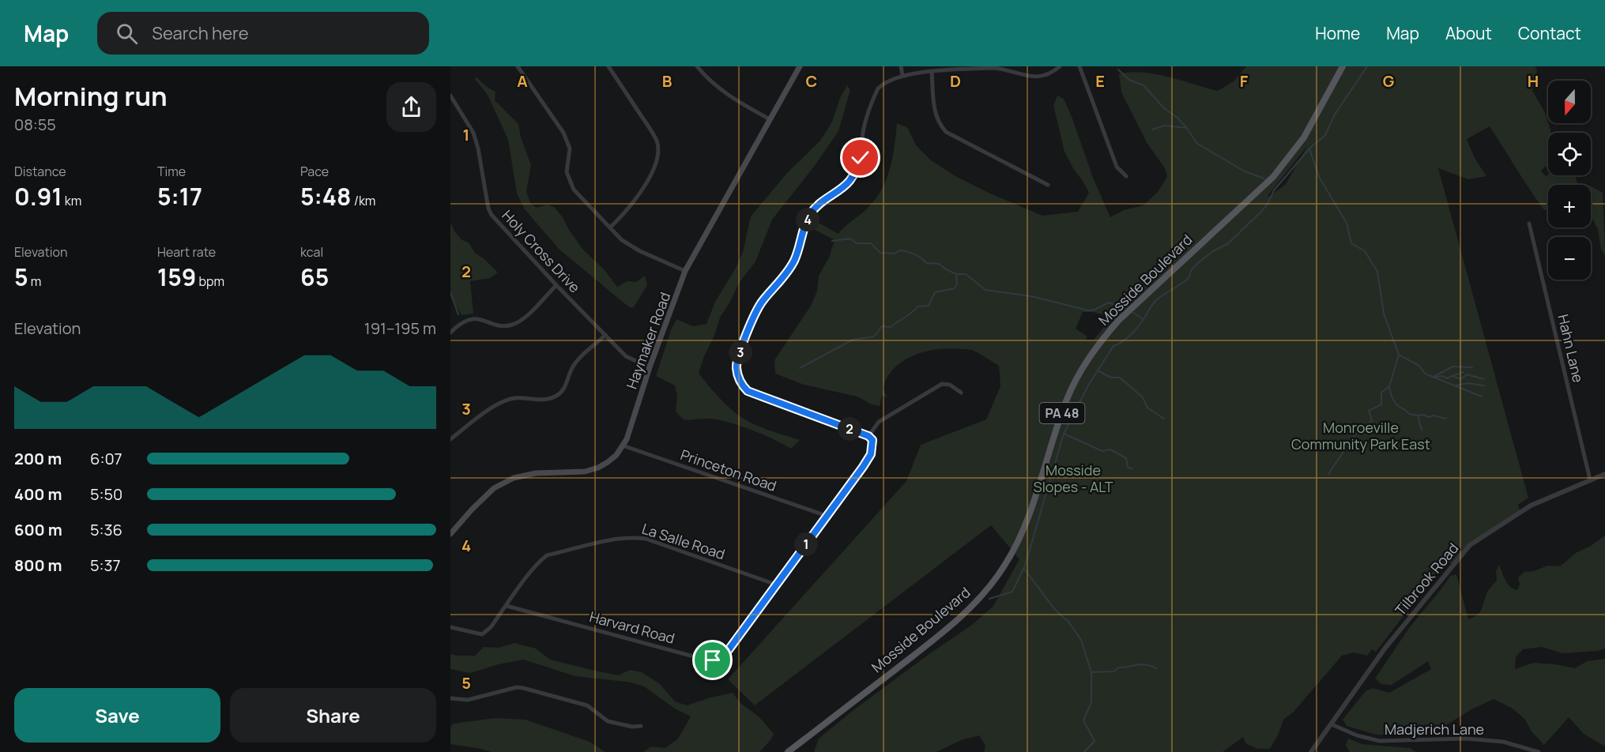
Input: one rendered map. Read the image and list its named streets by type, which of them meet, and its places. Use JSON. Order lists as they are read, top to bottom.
{
  "streets": {
    "main road": ["Mosside Boulevard", "Haymaker Road", "PA 48"],
    "street": [
      "Holy Cross Drive",
      "Hahn Lane",
      "Princeton Road",
      "La Salle Road",
      "Tilbrook Road",
      "Harvard Road",
      "Madjerich Lane"
    ]
  },
  "crossings": [
    ["Holy Cross Drive", "Haymaker Road"],
    ["Haymaker Road", "Princeton Road"],
    ["Hahn Lane", "Tilbrook Road"],
    ["Princeton Road", "Harvard Road"],
    ["La Salle Road", "Harvard Road"],
    ["Tilbrook Road", "Madjerich Lane"]
  ],
  "parks": ["Monroeville Community Park East", "Mosside Slopes - ALT"],
  "north": "bottom",
  "page": {
    "header": "Map",
    "search": "Search here",
    "nav": [
      "Home",
      "Map",
      "About",
      "Contact"
    ],
    "heading": ["Morning run", "08:55"],
    "map_buttons": ["+", "−"],
    "stats": [
      ["Distance", "0.91 km"],
      ["Time", "5:17"],
      ["Pace", "5:48 /km"],
      ["Elevation", "5 m"],
      ["Heart rate", "159 bpm"],
      ["kcal", "65"]
    ],
    "pins": [
      "4",
      "3",
      "2",
      "1"
    ],
    "chart": ["Elevation", "191–195 m"],
    "list": [
      {
        "name": "200 m",
        "note": "6:07"
      },
      {
        "name": "400 m",
        "note": "5:50"
      },
      {
        "name": "600 m",
        "note": "5:36"
      },
      {
        "name": "800 m",
        "note": "5:37"
      }
    ],
    "buttons": ["Save", "Share"]
  },
  "grid": {
    "columns": [
      "A",
      "B",
      "C",
      "D",
      "E",
      "F",
      "G",
      "H"
    ],
    "rows": [
      "1",
      "2",
      "3",
      "4",
      "5"
    ]
  }
}
